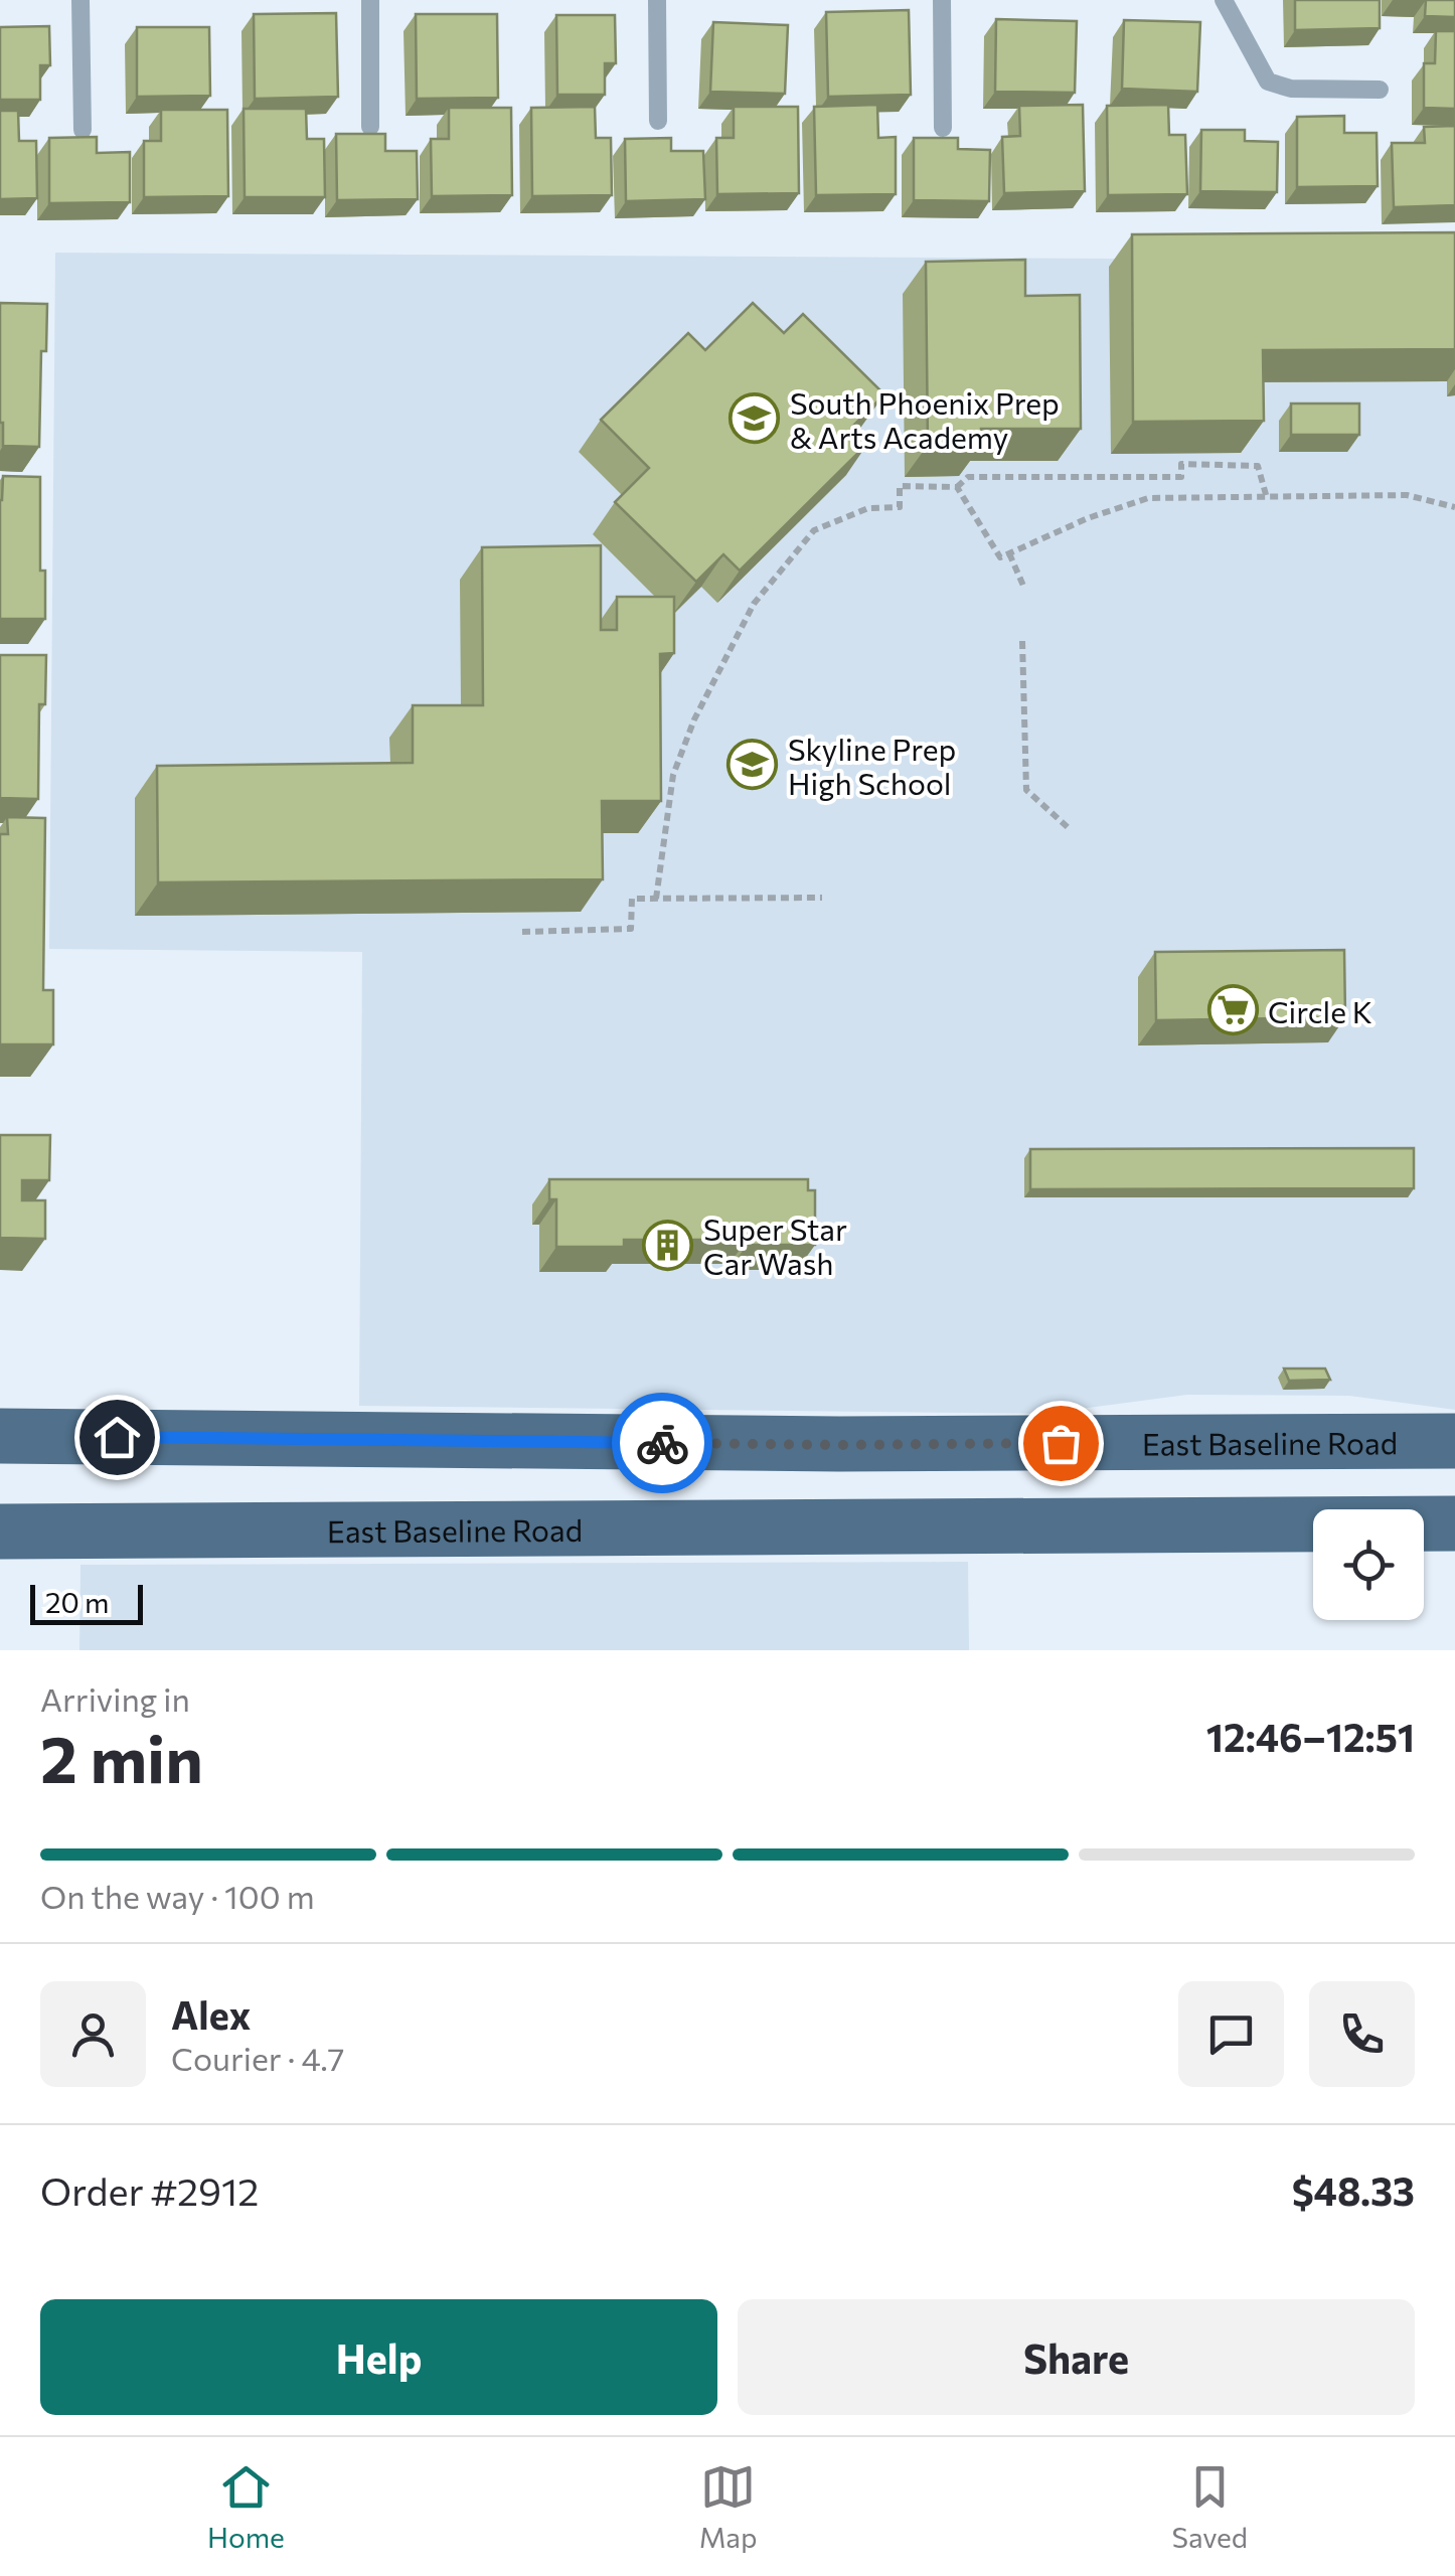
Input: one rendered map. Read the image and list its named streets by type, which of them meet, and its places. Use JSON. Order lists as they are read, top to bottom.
{
  "streets": {
    "main road": ["East Baseline Road"]
  },
  "places": {
    "school or university": ["South Phoenix Prep & Arts Academy", "Skyline Prep High School"],
    "supermarket": ["Circle K"],
    "building": ["Super Star Car Wash"]
  },
  "scale_bar": "20 m",
  "page": {
    "scale": "20 m",
    "heading": ["2 min", "Arriving in", "12:46–12:51"],
    "panel": [
      "Alex",
      "Courier · 4.7",
      "Order #2912",
      "$48.33"
    ],
    "bar": "On the way · 100 m",
    "buttons": ["Help", "Share"],
    "tabs": ["Home", "Map", "Saved"]
  }
}
